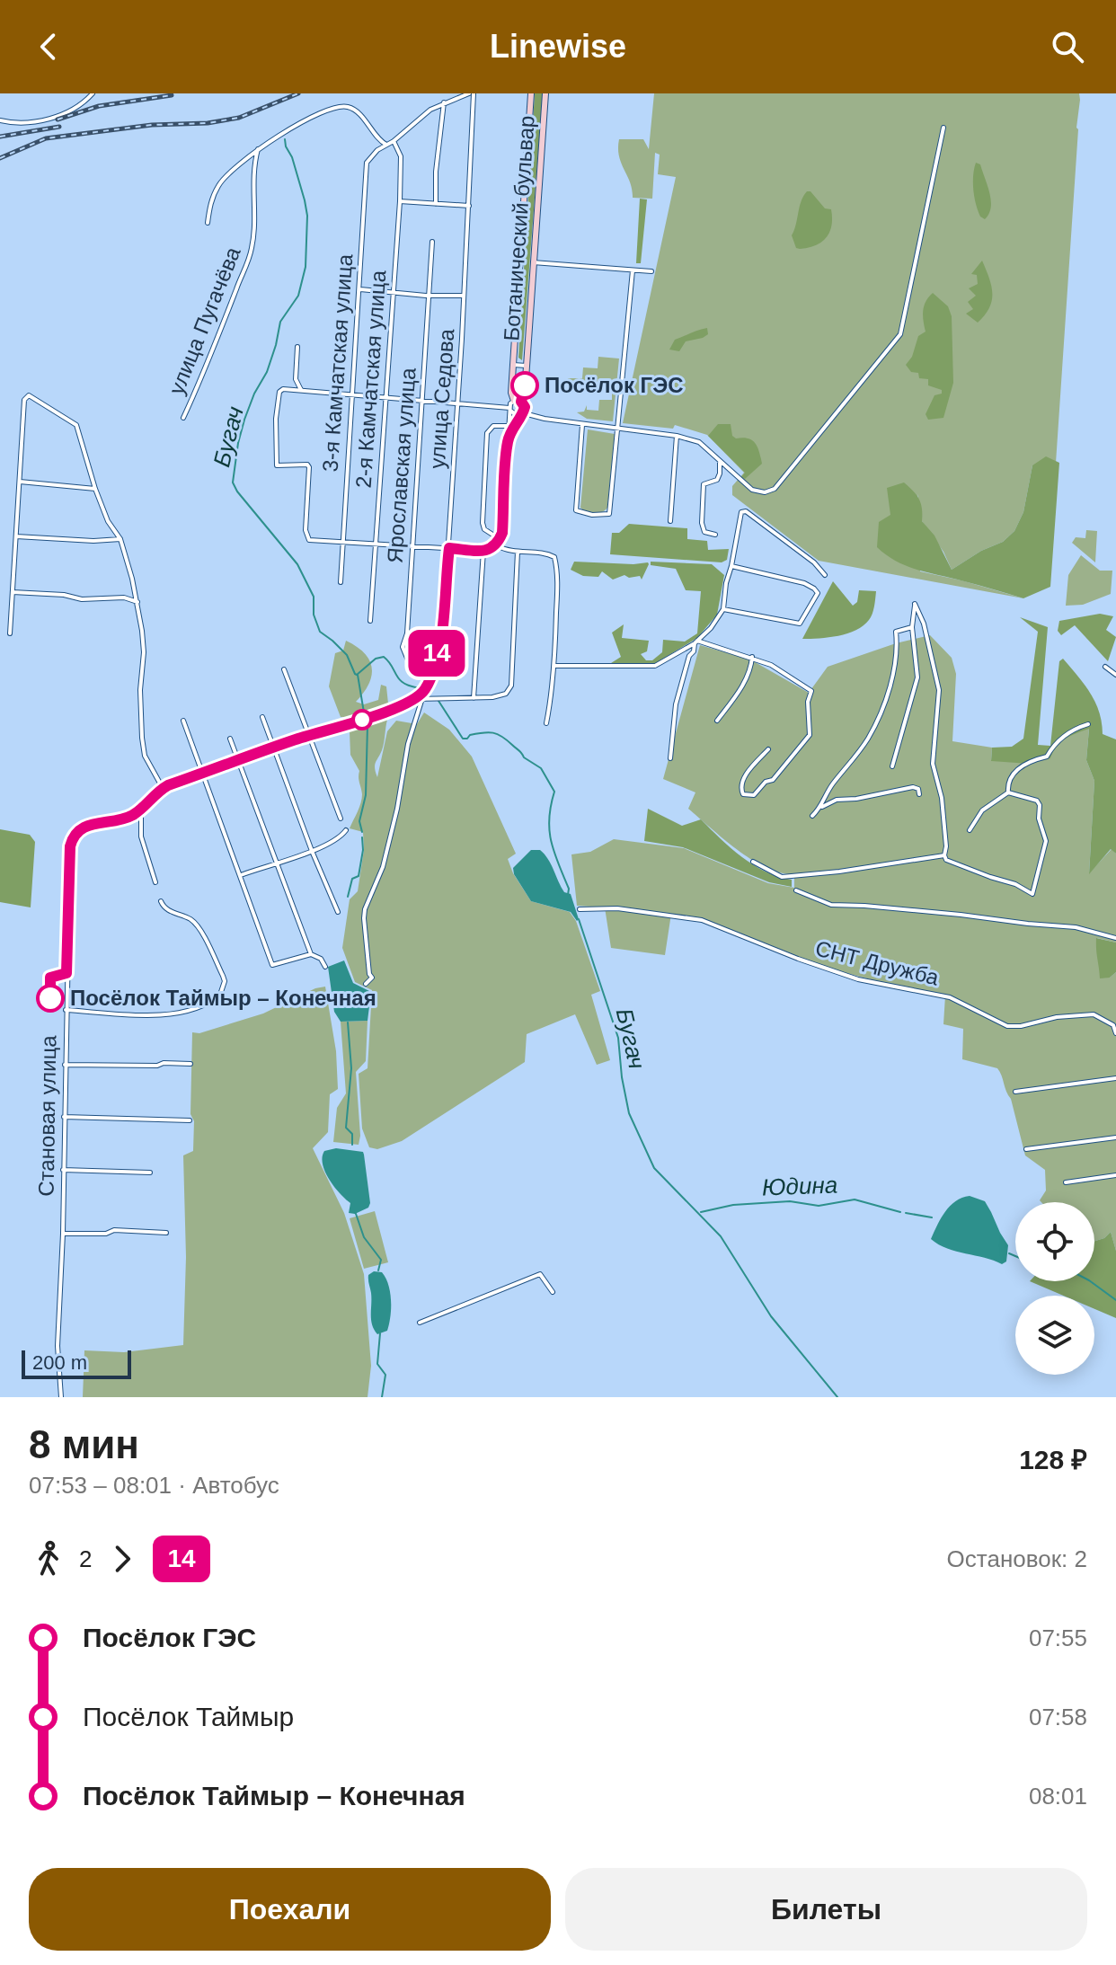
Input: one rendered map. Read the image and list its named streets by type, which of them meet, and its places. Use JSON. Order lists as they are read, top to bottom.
{
  "streets": {
    "street": [
      "Ботанический бульвар",
      "улица Пугачёва",
      "3-я Камчатская улица",
      "2-я Камчатская улица",
      "улица Седова",
      "Ярославская улица",
      "СНТ Дружба",
      "Становая улица"
    ]
  },
  "crossings": [
    ["улица Пугачёва", "3-я Камчатская улица"],
    ["улица Седова", "Ярославская улица"],
    ["улица Седова", "Становая улица"]
  ],
  "water": ["Бугач", "Юдина"],
  "places": ["Посёлок ГЭС", "Посёлок Таймыр – Конечная"],
  "lines": ["bus line 14"],
  "scale_bar": "200 m",
  "page": {
    "header": "Linewise",
    "on_map": "14",
    "scale": "200 m",
    "heading": ["8 мин", "07:53 – 08:01 · Автобус", "128 ₽"],
    "legs": ["2", "14", "Остановок: 2"],
    "list": [
      {
        "name": "Посёлок ГЭС",
        "value": "07:55"
      },
      {
        "name": "Посёлок Таймыр",
        "value": "07:58"
      },
      {
        "name": "Посёлок Таймыр – Конечная",
        "value": "08:01"
      }
    ],
    "buttons": ["Поехали", "Билеты"]
  }
}
